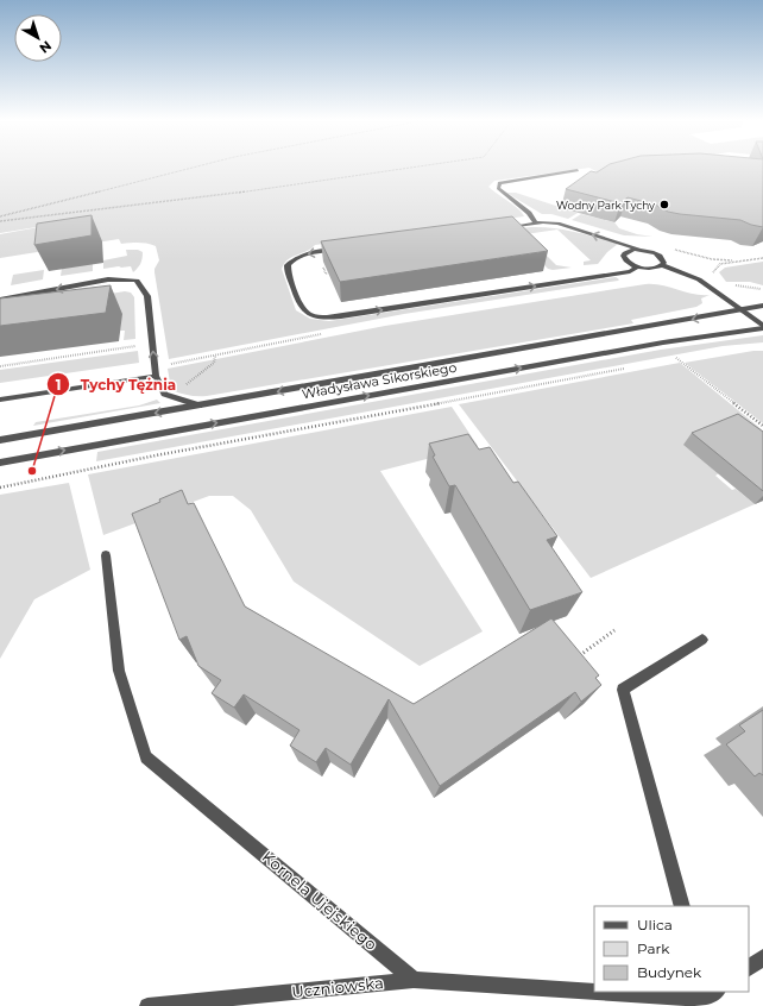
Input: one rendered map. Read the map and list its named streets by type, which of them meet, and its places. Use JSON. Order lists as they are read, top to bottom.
{
  "streets": {
    "street": ["Władysława Sikorskiego", "Kornela Ujejskiego", "Uczniowska"]
  },
  "crossings": [
    ["Kornela Ujejskiego", "Uczniowska"]
  ],
  "places": ["Wodny Park Tychy", "Tychy Tężnia"],
  "legend": ["Ulica", "Park", "Budynek"],
  "north": "bottom right"
}
